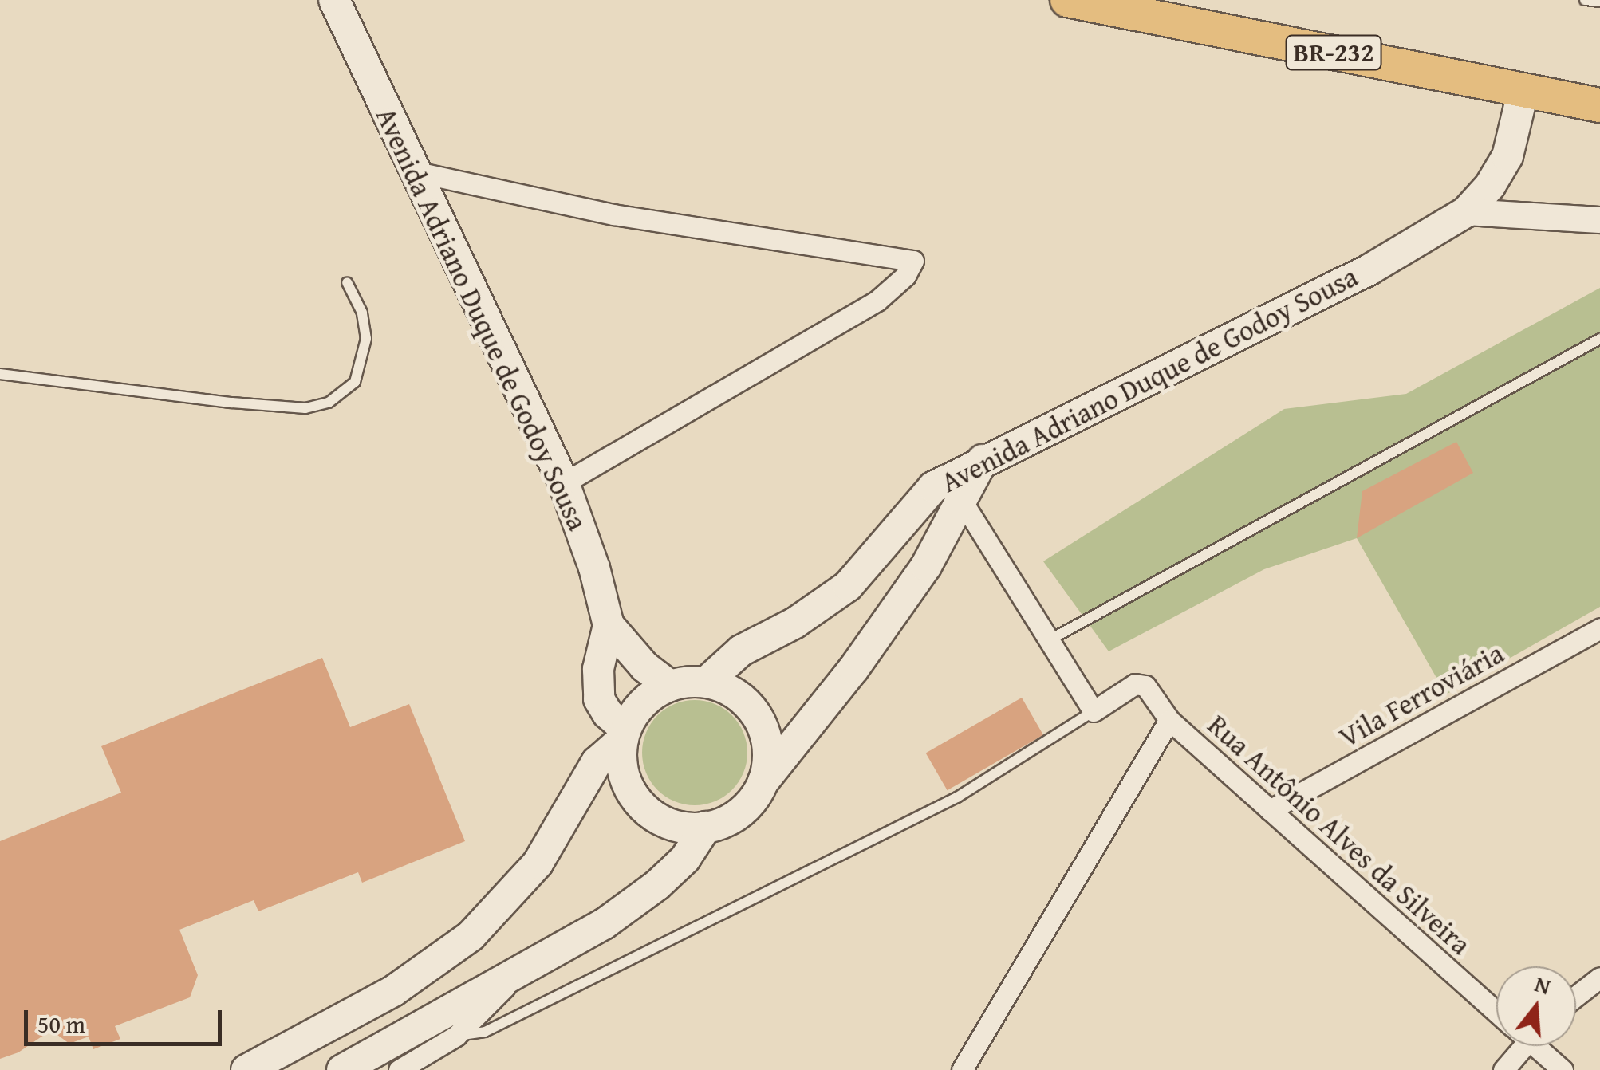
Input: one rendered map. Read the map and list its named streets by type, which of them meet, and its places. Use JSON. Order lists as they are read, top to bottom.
{
  "streets": {
    "highway": ["BR-232"],
    "main road": ["Avenida Adriano Duque de Godoy Sousa"],
    "street": ["Vila Ferroviária", "Rua Antônio Alves da Silveira"]
  },
  "crossings": [
    ["BR-232", "Avenida Adriano Duque de Godoy Sousa"],
    ["Vila Ferroviária", "Rua Antônio Alves da Silveira"]
  ],
  "scale_bar": "50 m",
  "north": "top"
}
